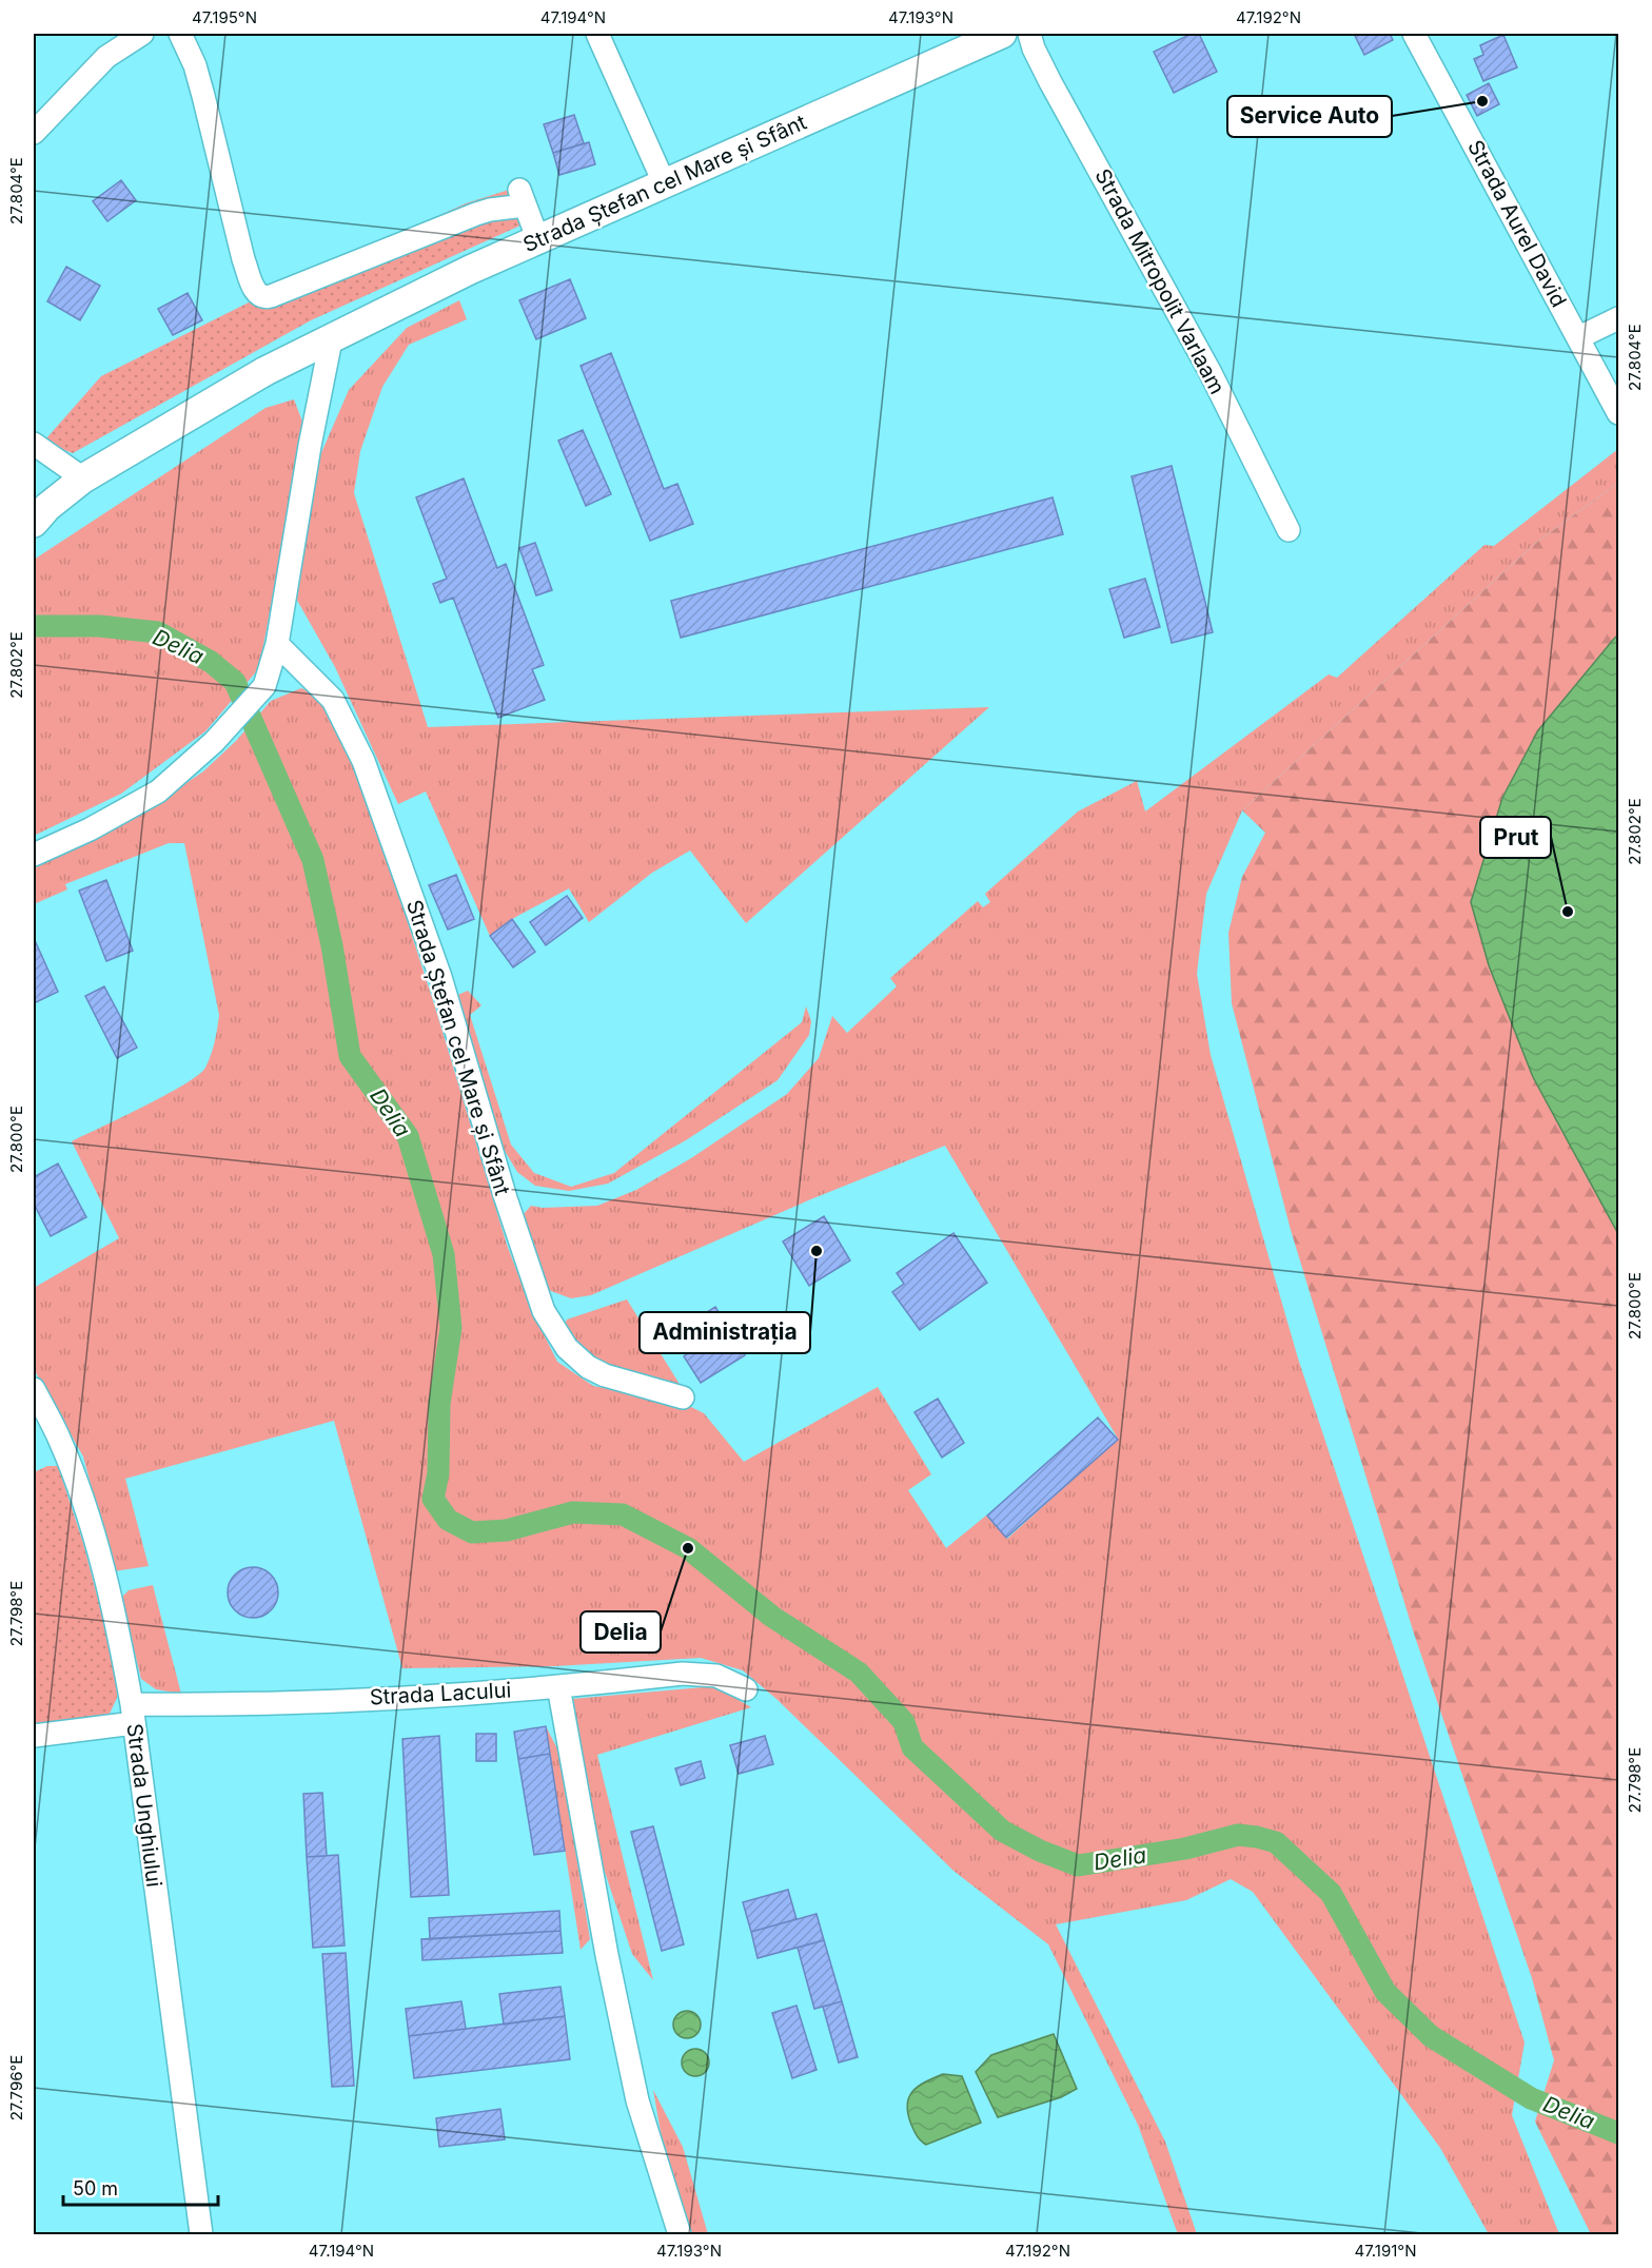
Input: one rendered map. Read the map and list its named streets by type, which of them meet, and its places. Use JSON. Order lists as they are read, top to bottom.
{
  "streets": {
    "main road": ["Strada Ștefan cel Mare și Sfânt"],
    "street": [
      "Strada Aurel David",
      "Strada Mitropolit Varlaam",
      "Strada Lacului",
      "Strada Unghiului"
    ]
  },
  "crossings": [
    ["Strada Lacului", "Strada Unghiului"]
  ],
  "water": ["Delia"],
  "places": [
    "Service Auto",
    "Prut",
    "Administrația",
    "Delia"
  ],
  "scale_bar": "50 m",
  "coordinates": [
    "47.195°N",
    "47.194°N",
    "47.193°N",
    "47.192°N",
    "27.804°E",
    "27.802°E",
    "27.800°E",
    "27.798°E",
    "27.796°E",
    "47.191°N"
  ]
}
